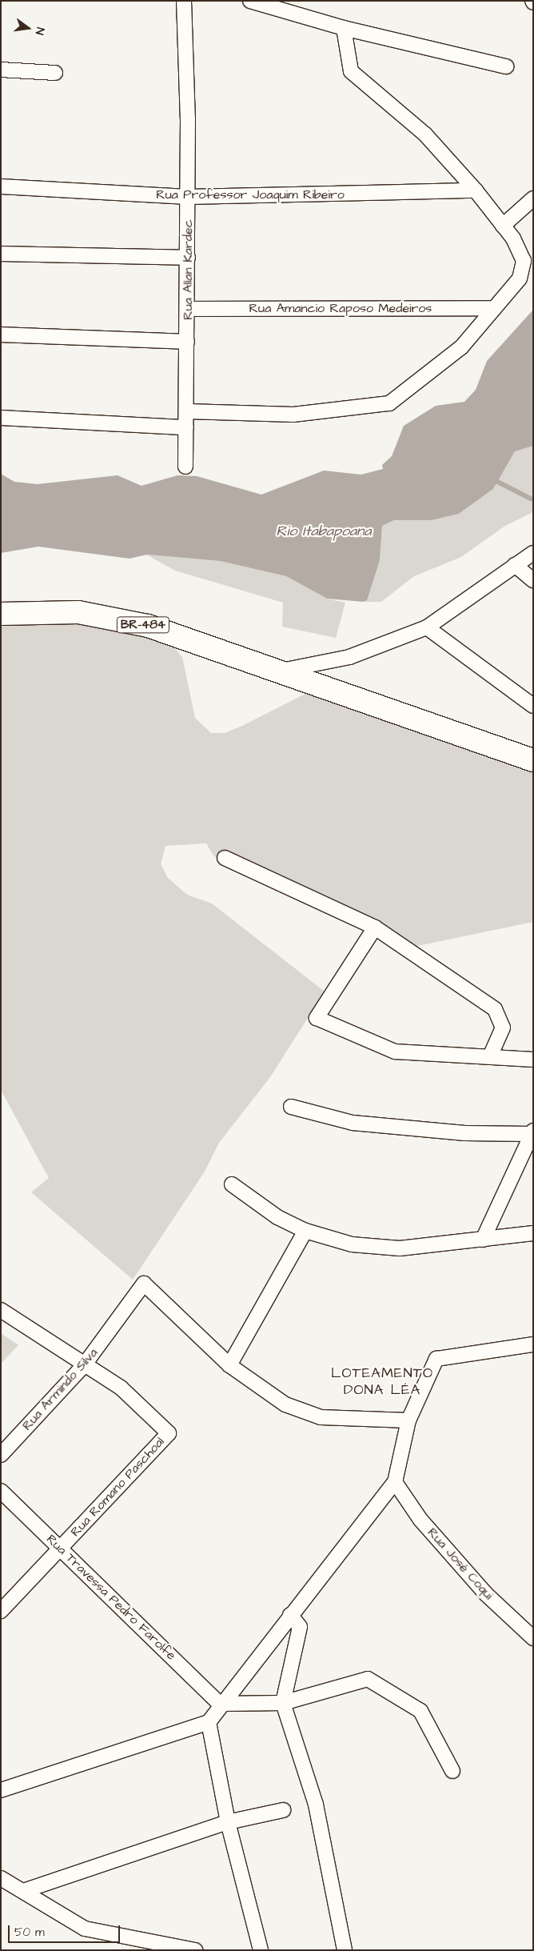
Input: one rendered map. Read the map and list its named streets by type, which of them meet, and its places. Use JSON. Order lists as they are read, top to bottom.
{
  "streets": {
    "main road": ["BR-484"],
    "street": [
      "Rua Professor Joaquim Ribeiro",
      "Rua Allan Kardec",
      "Rua Amancio Raposo Medeiros",
      "Rua Armindo Silva",
      "Rua Romano Paschoal",
      "Rua José Coqui",
      "Rua Travessa Pedro Farolfe"
    ]
  },
  "crossings": [
    ["Rua Professor Joaquim Ribeiro", "Rua Allan Kardec"],
    ["Rua Allan Kardec", "Rua Amancio Raposo Medeiros"],
    ["Rua Armindo Silva", "Rua Romano Paschoal"],
    ["Rua Romano Paschoal", "Rua Travessa Pedro Farolfe"]
  ],
  "districts": ["LOTEAMENTO DONA LÉA"],
  "water": ["Rio Itabapoana"],
  "scale_bar": "50 m",
  "north": "right"
}
